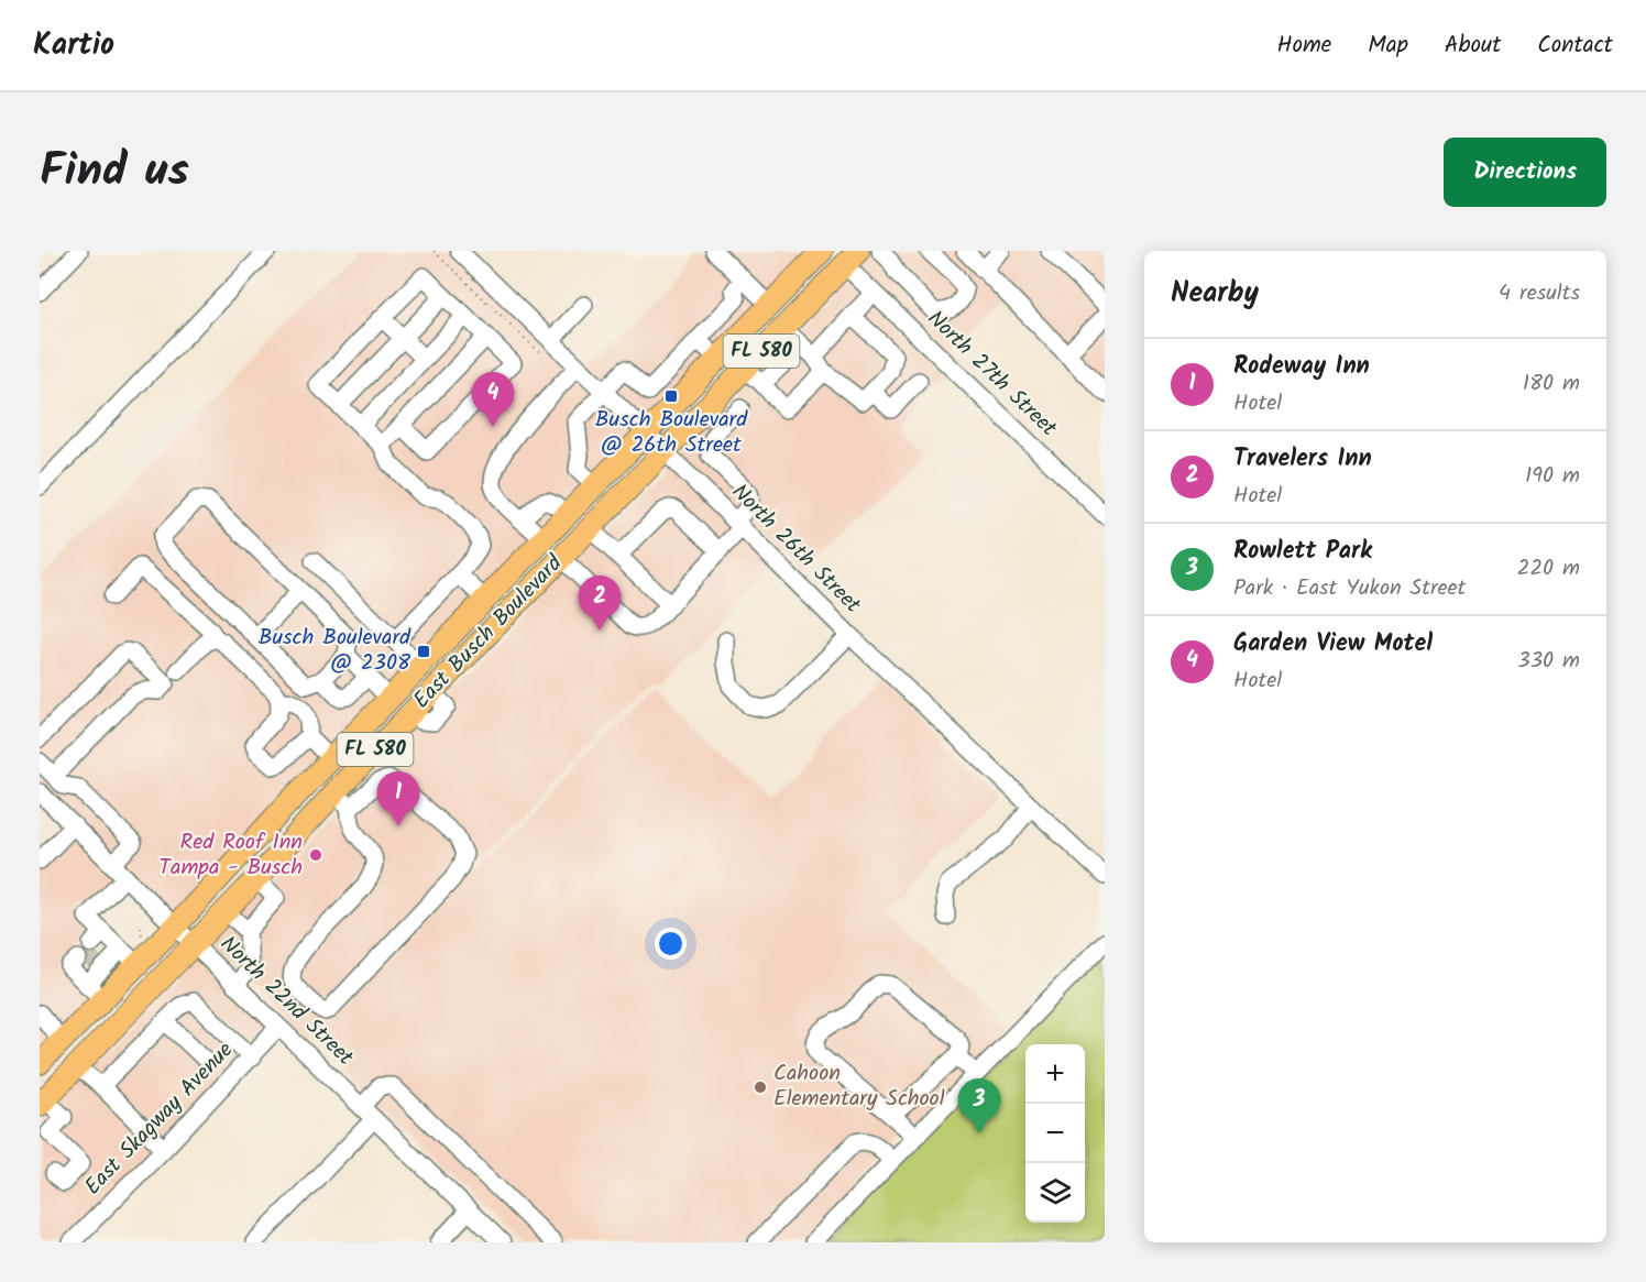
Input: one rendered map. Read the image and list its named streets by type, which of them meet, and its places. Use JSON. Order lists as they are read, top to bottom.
{
  "streets": {
    "main road": ["FL 580", "East Busch Boulevard"],
    "street": [
      "North 27th Street",
      "North 26th Street",
      "North 22nd Street",
      "East Skagway Avenue"
    ]
  },
  "crossings": [
    ["North 27th Street", "East Busch Boulevard"],
    ["North 26th Street", "East Busch Boulevard"],
    ["East Busch Boulevard", "North 22nd Street"],
    ["North 22nd Street", "East Skagway Avenue"]
  ],
  "places": {
    "transit": ["Busch Boulevard @ 26th Street", "Busch Boulevard @ 2308"],
    "other": ["Red Roof Inn Tampa - Busch", "Cahoon Elementary School"]
  },
  "page": {
    "header": "Kartio",
    "nav": [
      "Home",
      "Map",
      "About",
      "Contact"
    ],
    "title": "Find us",
    "buttons": "Directions",
    "heading": ["Nearby", "4 results"],
    "list": [
      {
        "mark": "1",
        "name": "Rodeway Inn",
        "note": "Hotel",
        "value": "180 m"
      },
      {
        "mark": "2",
        "name": "Travelers Inn",
        "note": "Hotel",
        "value": "190 m"
      },
      {
        "mark": "3",
        "name": "Rowlett Park",
        "note": "Park · East Yukon Street",
        "value": "220 m"
      },
      {
        "mark": "4",
        "name": "Garden View Motel",
        "note": "Hotel",
        "value": "330 m"
      }
    ],
    "pins": [
      "4",
      "2",
      "1",
      "3"
    ],
    "map_buttons": ["+", "−"]
  }
}
